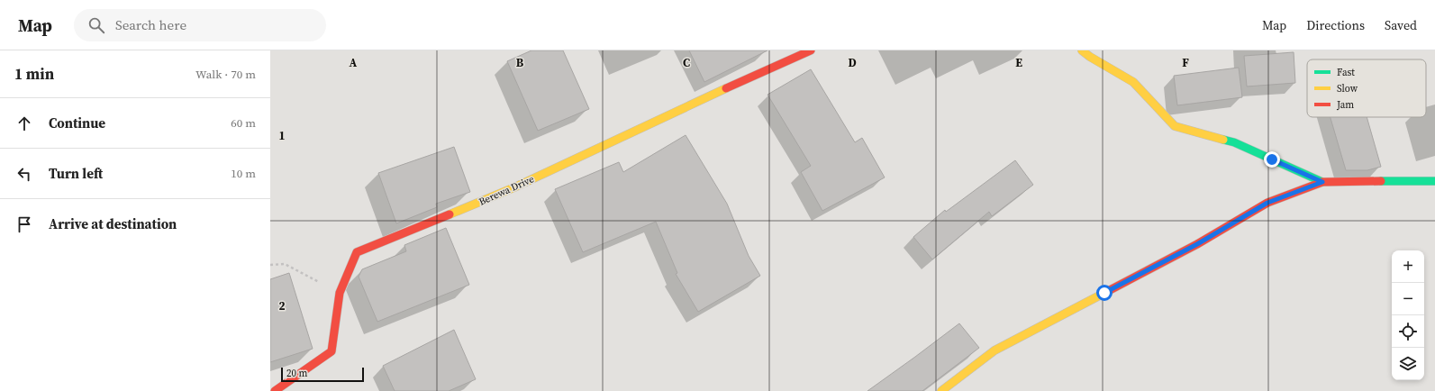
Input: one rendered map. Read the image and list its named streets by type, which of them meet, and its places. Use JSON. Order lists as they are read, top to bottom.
{
  "streets": {
    "street": ["Berewa Drive"]
  },
  "legend": ["Fast", "Slow", "Jam"],
  "scale_bar": "20 m",
  "page": {
    "header": "Map",
    "search": "Search here",
    "nav": ["Map", "Directions", "Saved"],
    "heading": ["1 min", "Walk · 70 m"],
    "list": [
      ["Continue", "60 m"],
      ["Turn left", "10 m"],
      "Arrive at destination"
    ],
    "map_buttons": ["+", "−"],
    "scale": "20 m"
  },
  "grid": {
    "columns": [
      "A",
      "B",
      "C",
      "D",
      "E",
      "F"
    ],
    "rows": ["1", "2"]
  }
}
